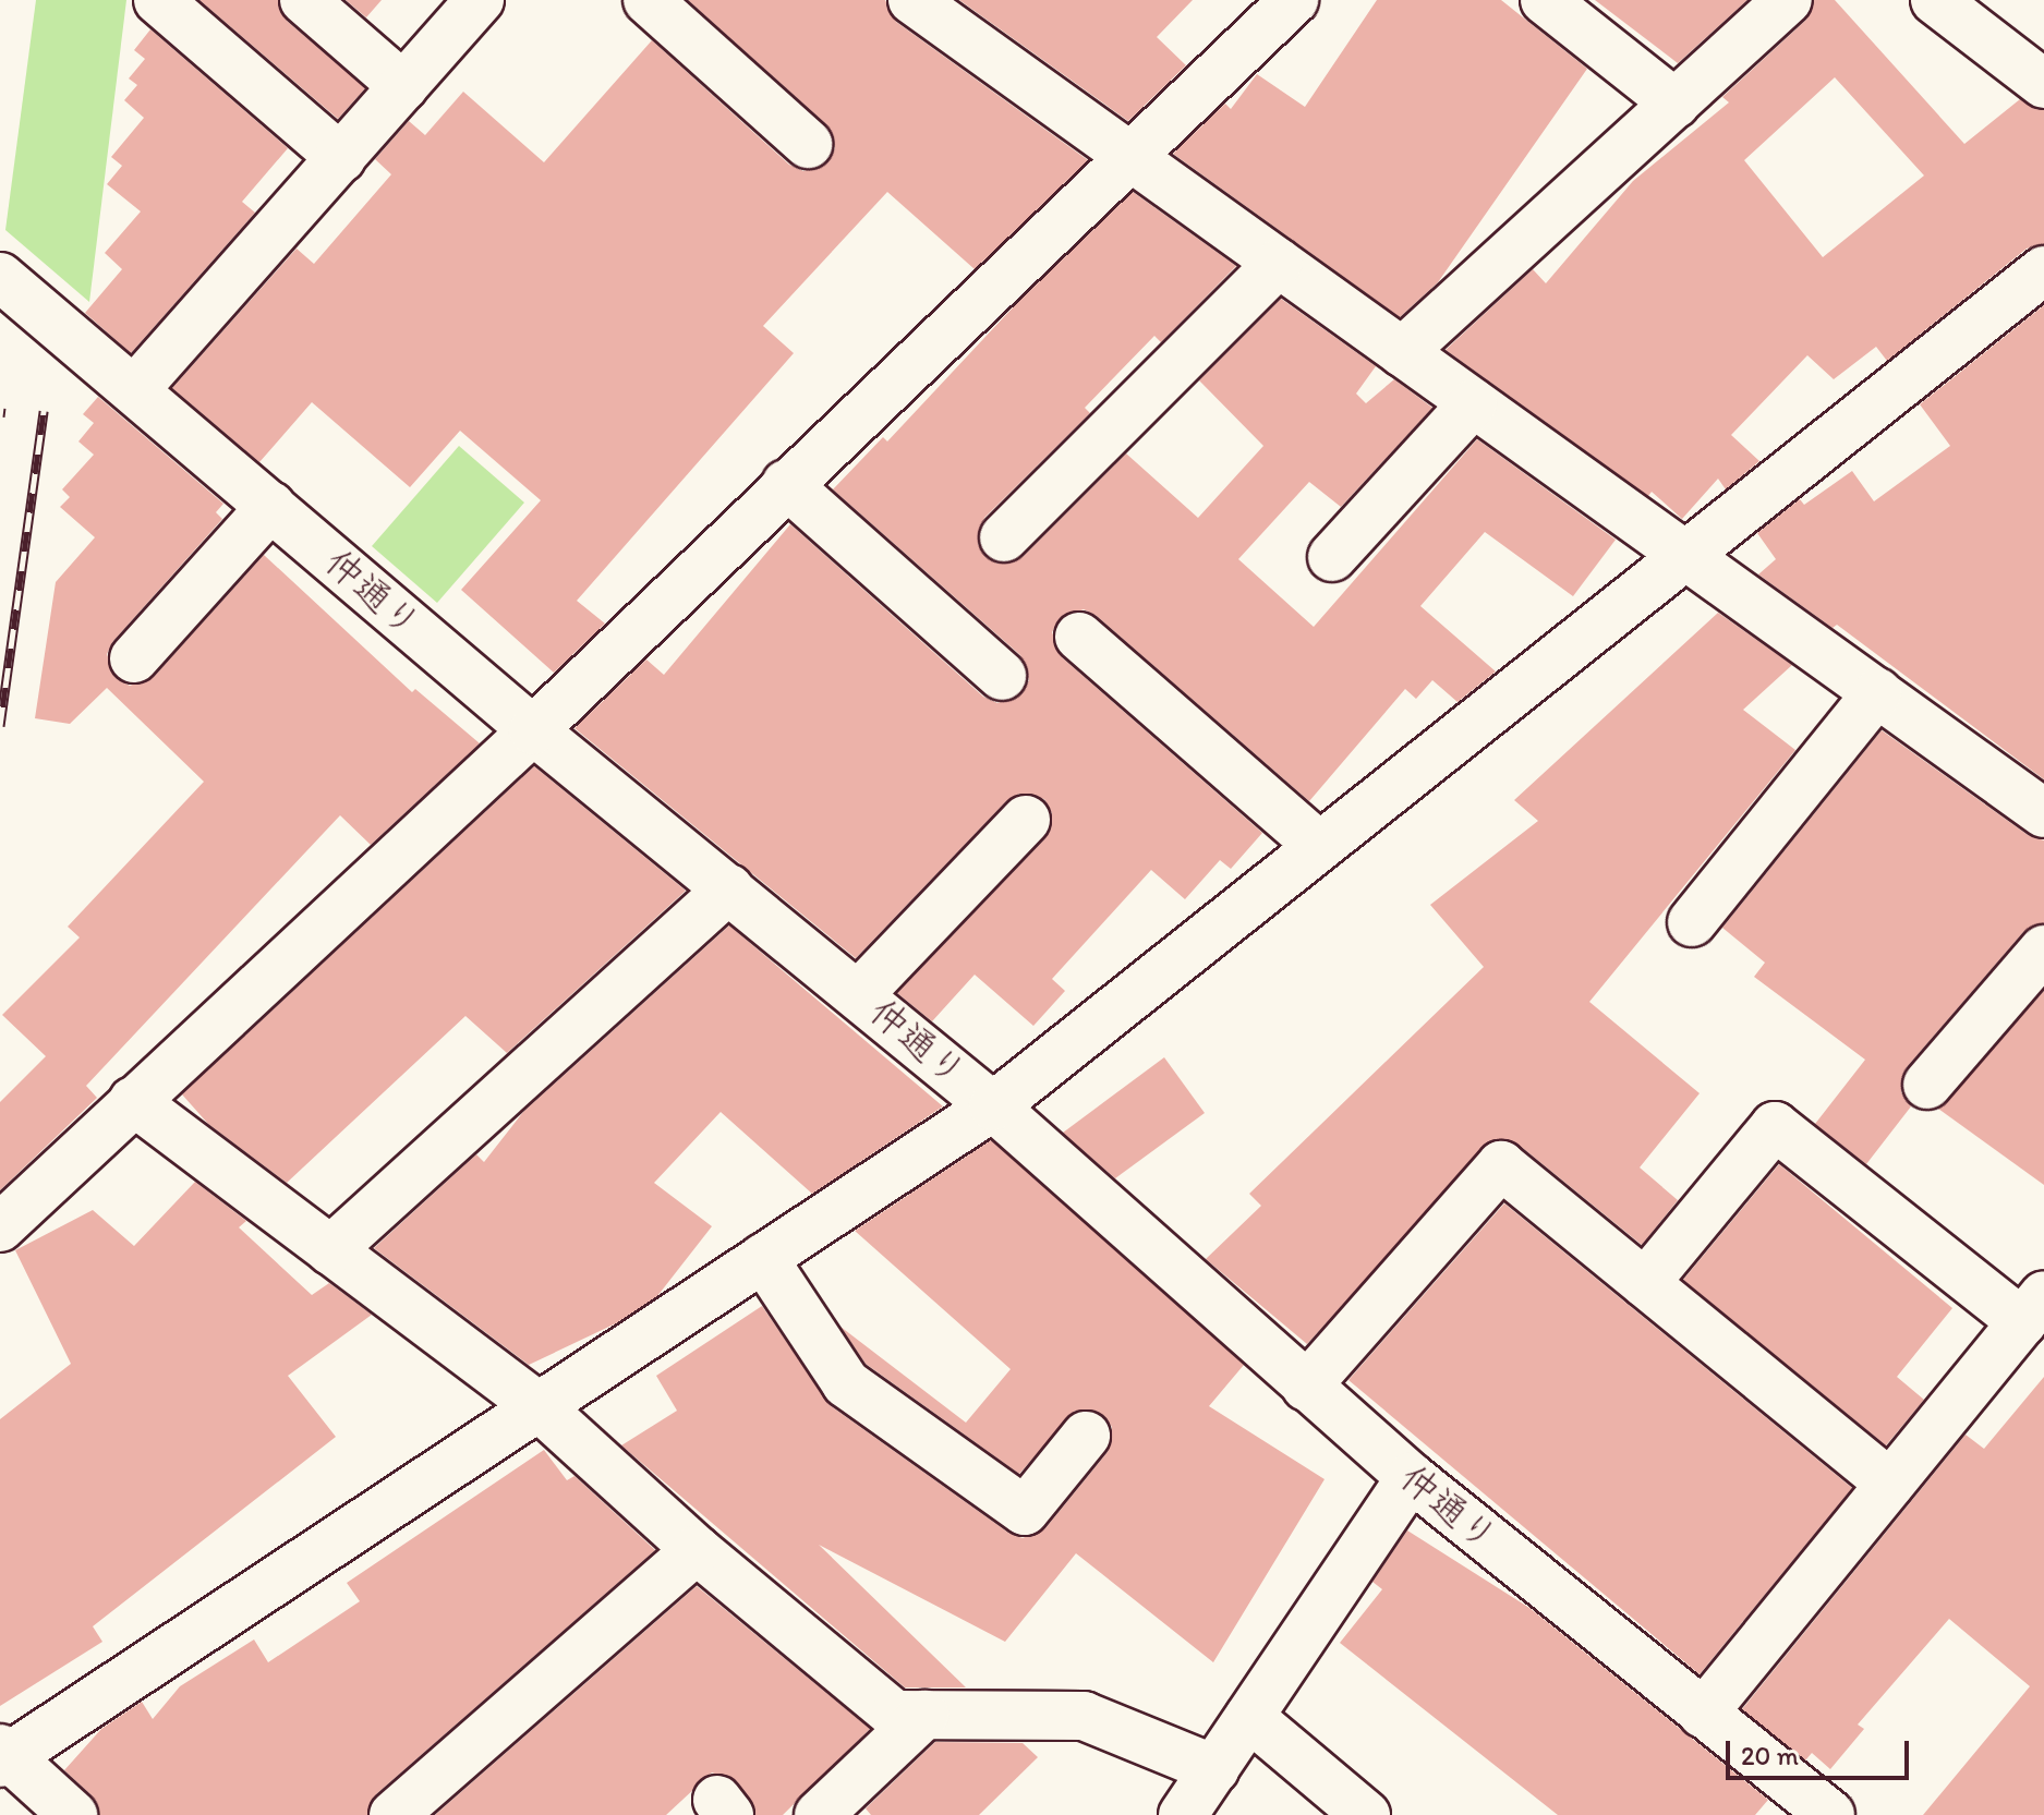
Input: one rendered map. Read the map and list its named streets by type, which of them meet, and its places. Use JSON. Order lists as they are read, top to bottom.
{
  "streets": {
    "street": ["仲通り"]
  },
  "scale_bar": "20 m"
}
